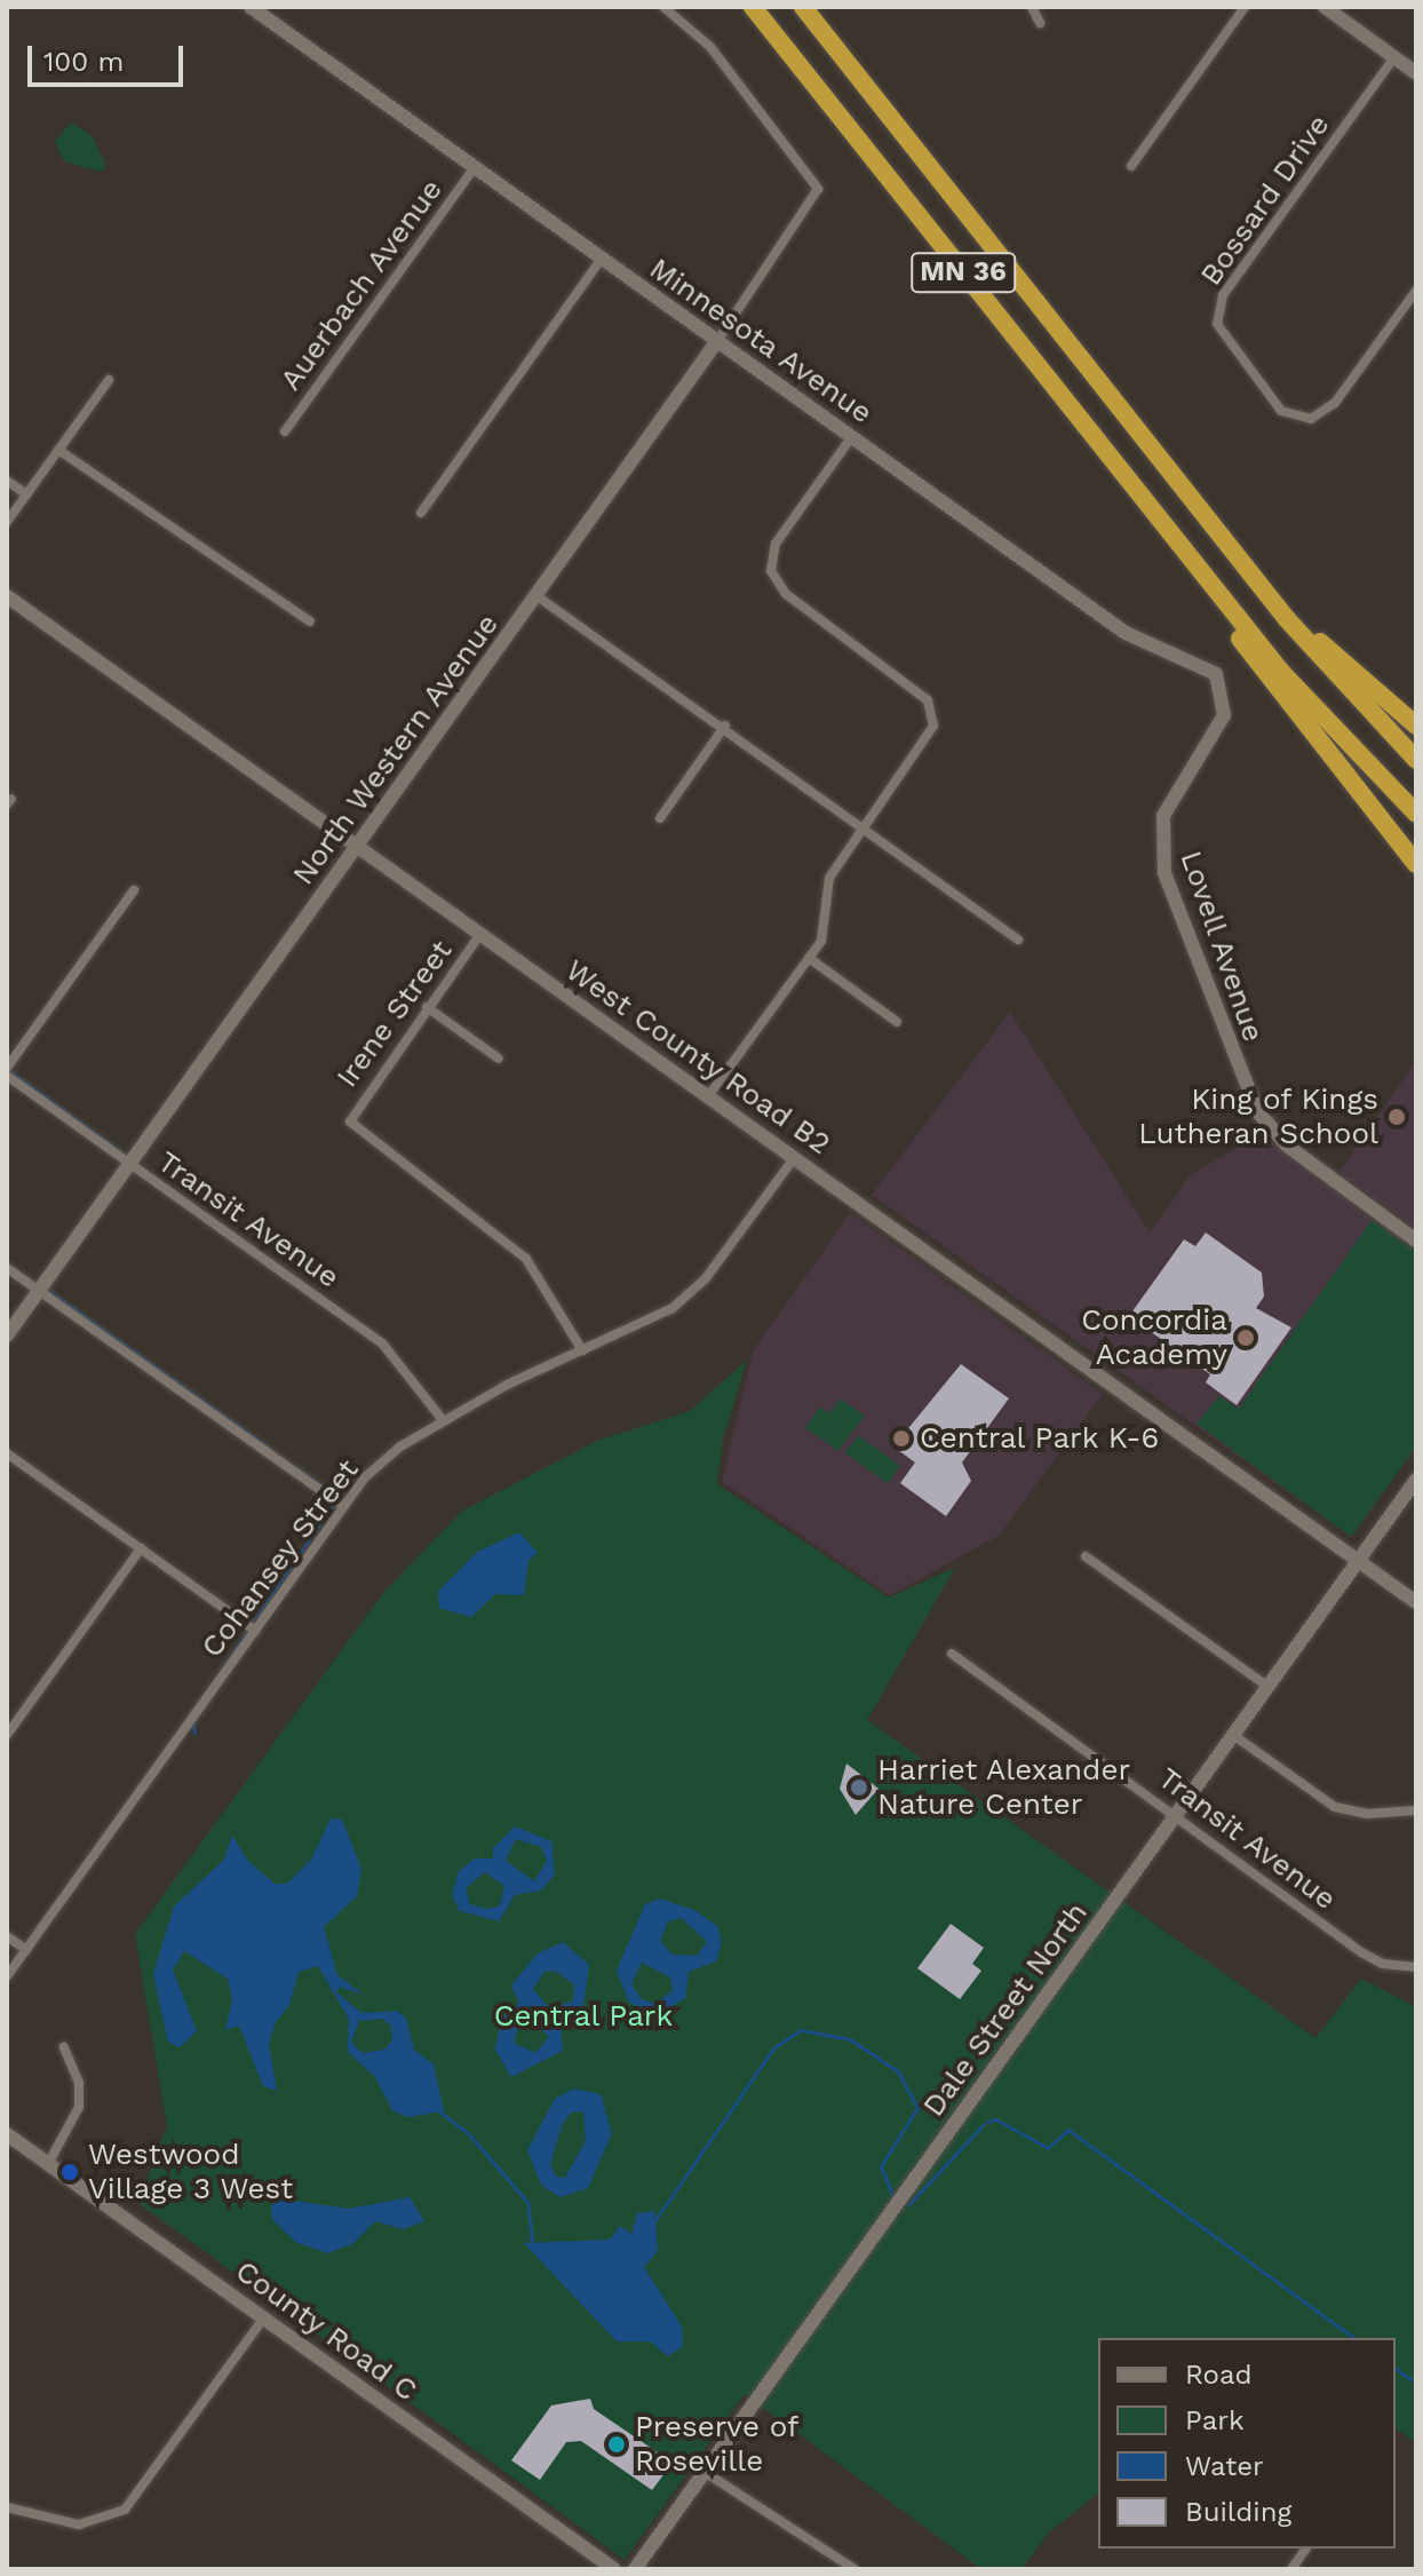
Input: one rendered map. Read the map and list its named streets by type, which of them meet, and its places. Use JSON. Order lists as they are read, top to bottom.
{
  "streets": {
    "highway": ["MN 36"],
    "street": [
      "Bossard Drive",
      "Auerbach Avenue",
      "Minnesota Avenue",
      "North Western Avenue",
      "Lovell Avenue",
      "Irene Street",
      "West County Road B2",
      "Transit Avenue",
      "Cohansey Street",
      "Dale Street North",
      "County Road C"
    ]
  },
  "crossings": [
    ["Auerbach Avenue", "Minnesota Avenue"],
    ["Minnesota Avenue", "North Western Avenue"],
    ["Minnesota Avenue", "Lovell Avenue"],
    ["North Western Avenue", "West County Road B2"],
    ["North Western Avenue", "Transit Avenue"],
    ["Irene Street", "West County Road B2"],
    ["Irene Street", "Cohansey Street"],
    ["West County Road B2", "Cohansey Street"],
    ["West County Road B2", "Dale Street North"],
    ["Transit Avenue", "Cohansey Street"],
    ["Transit Avenue", "Dale Street North"]
  ],
  "parks": ["Central Park"],
  "places": [
    "King of Kings Lutheran School",
    "Concordia Academy",
    "Central Park K-6",
    "Harriet Alexander Nature Center",
    "Westwood Village 3 West",
    "Preserve of Roseville"
  ],
  "legend": [
    "Road",
    "Park",
    "Water",
    "Building"
  ],
  "scale_bar": "100 m"
}
